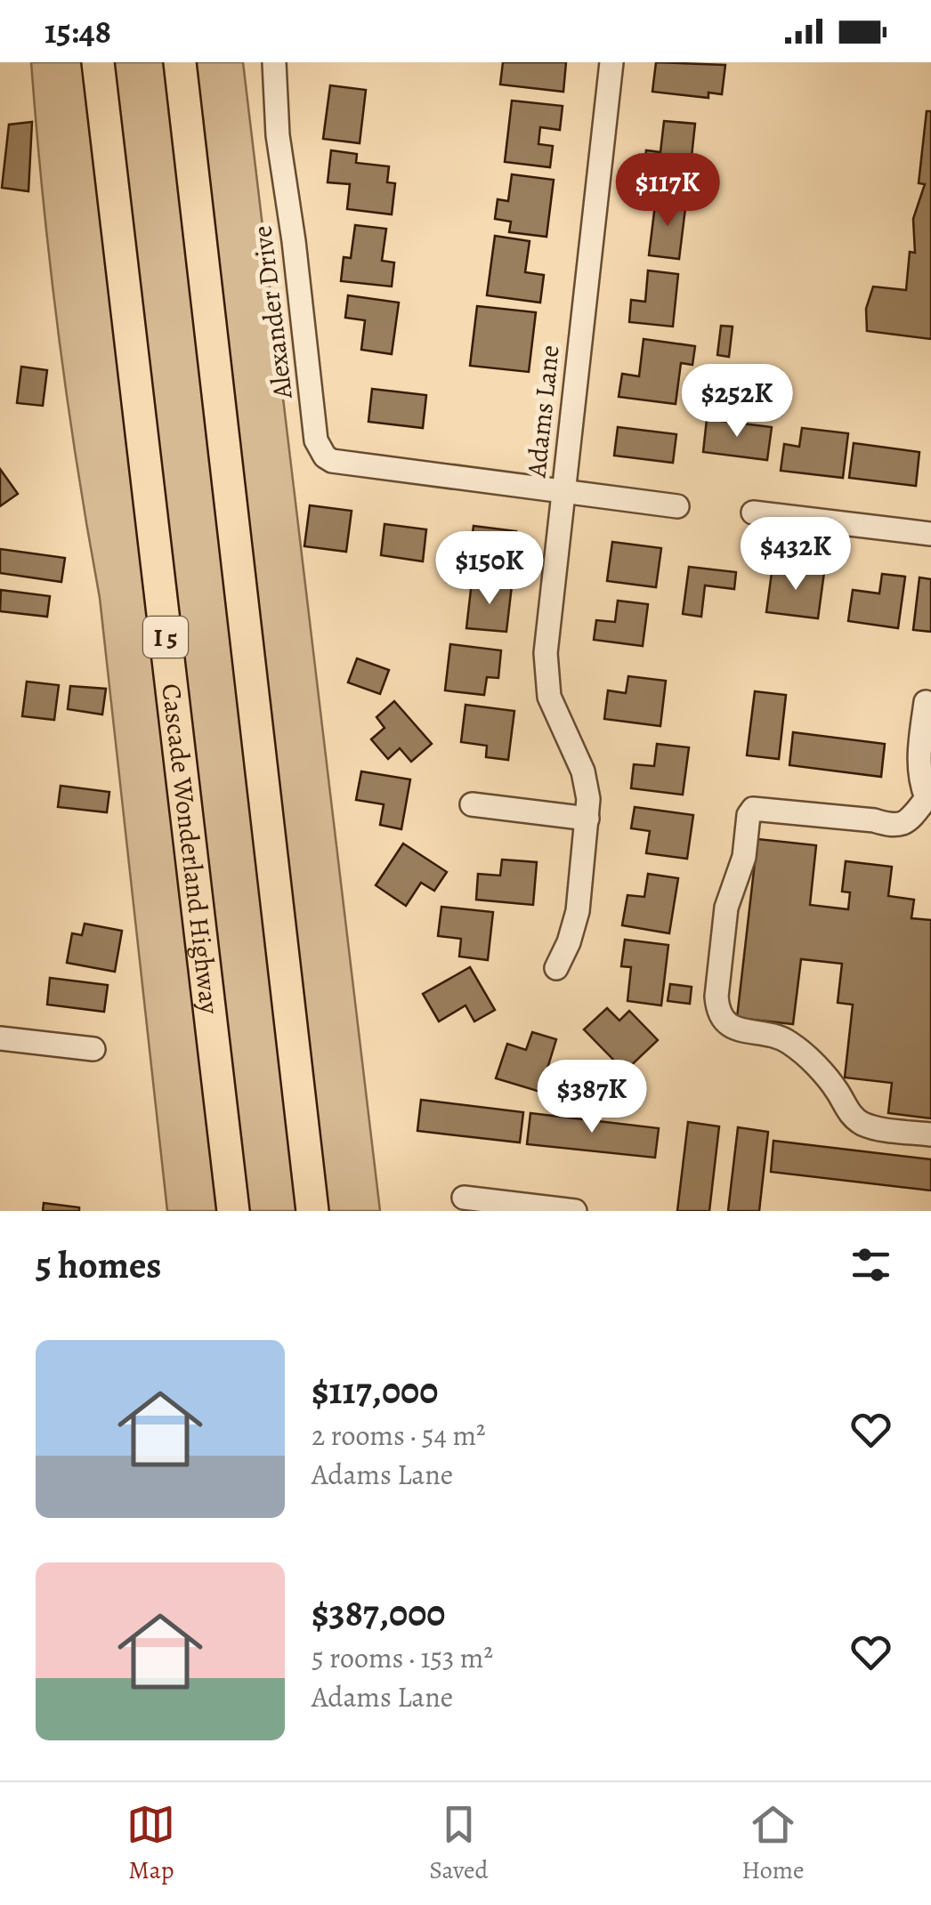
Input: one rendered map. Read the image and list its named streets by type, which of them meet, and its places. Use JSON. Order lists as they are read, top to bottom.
{
  "streets": {
    "highway": ["I 5", "Cascade Wonderland Highway"],
    "street": ["Alexander Drive", "Adams Lane"]
  },
  "crossings": [
    ["Alexander Drive", "Adams Lane"]
  ],
  "page": {
    "status": "15:48",
    "price": [
      "$117K",
      "$252K",
      "$432K",
      "$150K",
      "$387K"
    ],
    "heading": "5 homes",
    "list": [
      {
        "name": "$117,000",
        "note": "2 rooms · 54 m² · Adams Lane"
      },
      {
        "name": "$387,000",
        "note": "5 rooms · 153 m² · Adams Lane"
      }
    ],
    "tabs": ["Map", "Saved", "Home"]
  }
}
